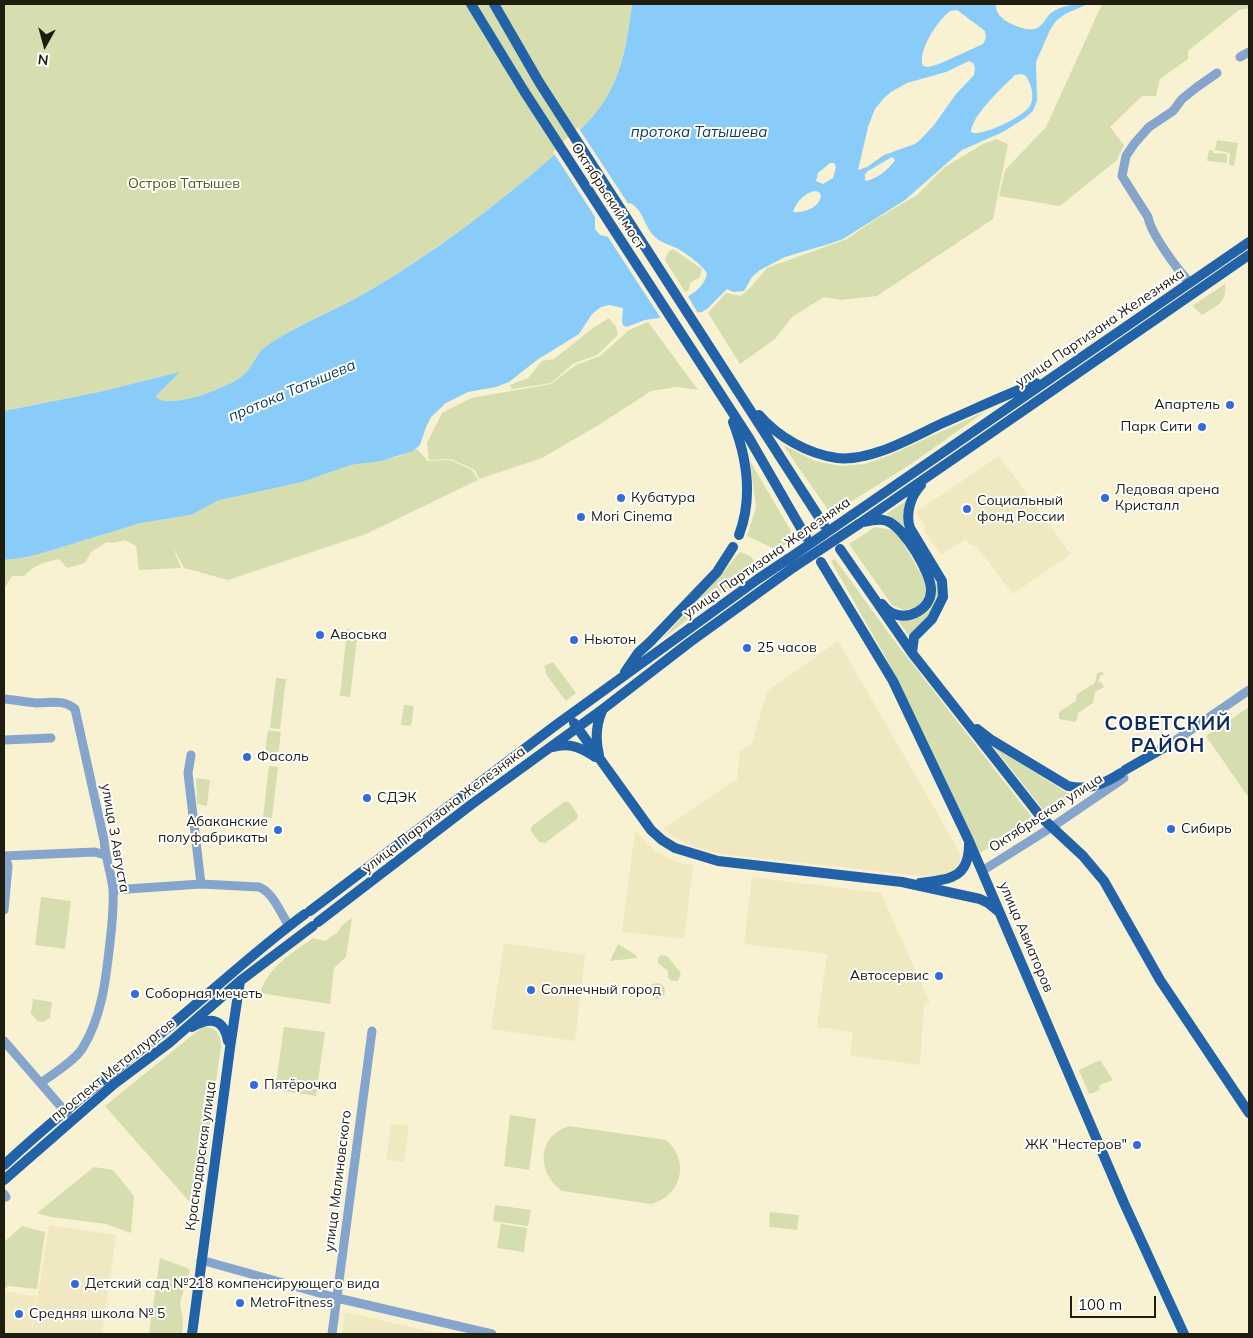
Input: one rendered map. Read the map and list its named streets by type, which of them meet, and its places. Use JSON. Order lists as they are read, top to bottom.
{
  "streets": {
    "main road": [
      "Октябрьский мост",
      "улица Партизана Железняка",
      "улица Авиаторов",
      "проспект Металлургов",
      "Краснодарская улица"
    ],
    "street": ["Октябрьская улица", "улица 3 Августа", "улица Малиновского"]
  },
  "crossings": [
    ["улица Партизана Железняка", "проспект Металлургов"],
    ["улица Партизана Железняка", "Краснодарская улица"],
    ["Октябрьская улица", "улица Авиаторов"],
    ["проспект Металлургов", "Краснодарская улица"]
  ],
  "districts": ["СОВЕТСКИЙ РАЙОН"],
  "water": ["протока Татышева"],
  "parks": ["Остров Татышев"],
  "places": [
    "Апартель",
    "Парк Сити",
    "Кубатура",
    "Ледовая арена Кристалл",
    "Социальный фонд России",
    "Mori Cinema",
    "Авоська",
    "Ньютон",
    "25 часов",
    "Фасоль",
    "СДЭК",
    "Сибирь",
    "Абаканские полуфабрикаты",
    "Автосервис",
    "Солнечный город",
    "Соборная мечеть",
    "Пятёрочка",
    "ЖК \"Нестеров\"",
    "Детский сад №218 компенсирующего вида",
    "MetroFitness",
    "Средняя школа № 5"
  ],
  "scale_bar": "100 m",
  "north": "bottom"
}
